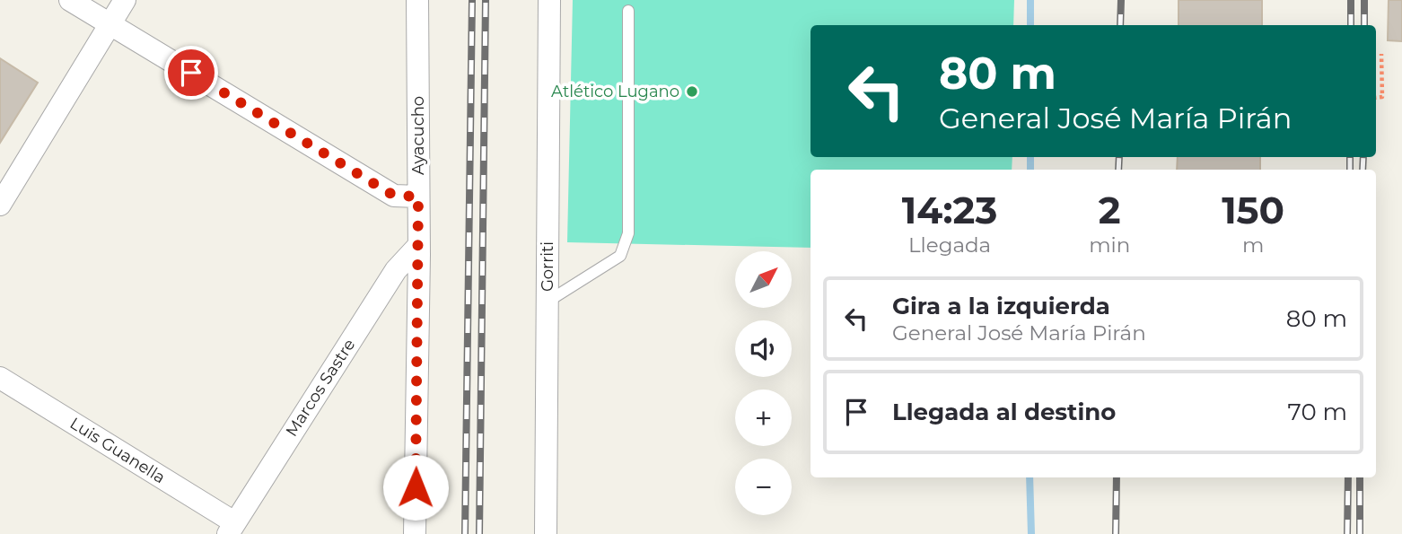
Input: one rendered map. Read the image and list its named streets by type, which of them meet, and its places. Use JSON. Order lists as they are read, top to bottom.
{
  "streets": {
    "street": [
      "Ayacucho",
      "Gorriti",
      "Marcos Sastre",
      "Luis Guanella"
    ]
  },
  "crossings": [
    ["Ayacucho", "Marcos Sastre"],
    ["Marcos Sastre", "Luis Guanella"]
  ],
  "places": ["Atlético Lugano"],
  "north": "top right",
  "page": {
    "turn": ["80 m", "General José María Pirán"],
    "eta": [
      "14:23",
      "Llegada",
      "2",
      "min",
      "150",
      "m"
    ],
    "map_buttons": ["+", "−"],
    "list": [
      {
        "name": "Gira a la izquierda",
        "note": "General José María Pirán",
        "value": "80 m"
      },
      {
        "name": "Llegada al destino",
        "value": "70 m"
      }
    ]
  }
}
